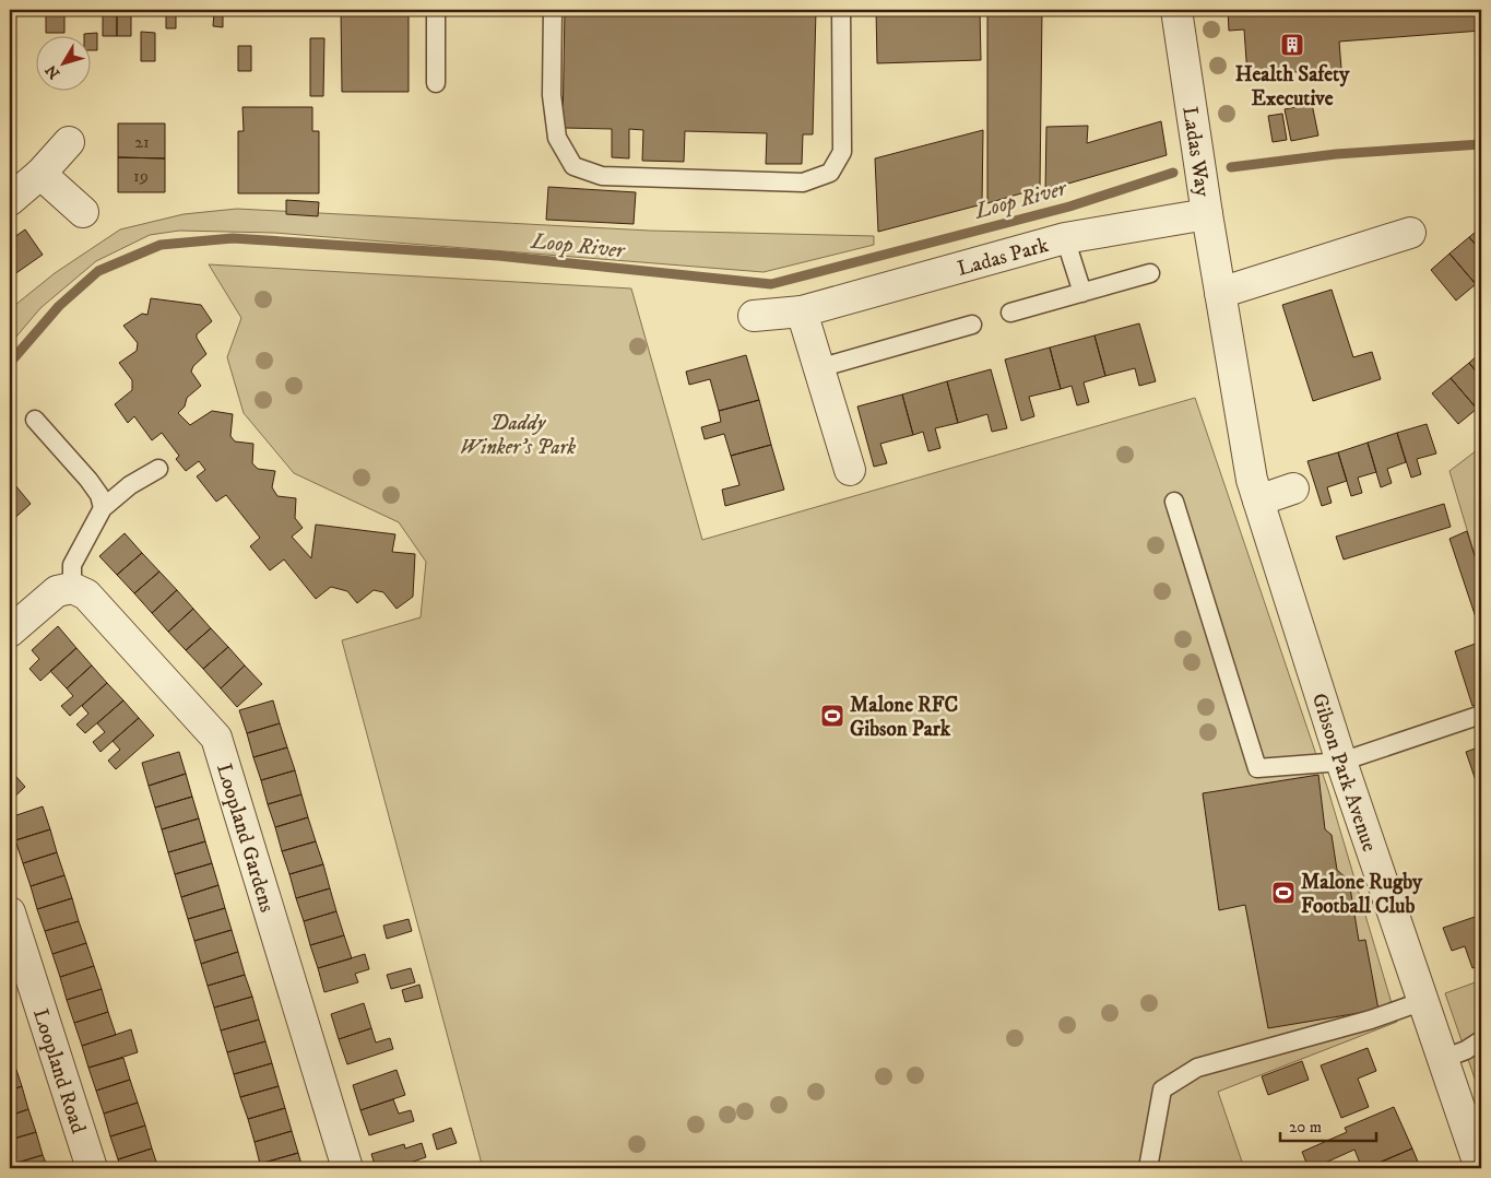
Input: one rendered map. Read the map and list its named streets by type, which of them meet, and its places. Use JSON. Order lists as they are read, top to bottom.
{
  "streets": {
    "street": [
      "Ladas Way",
      "Ladas Park",
      "Gibson Park Avenue",
      "Loopland Gardens",
      "Loopland Road"
    ]
  },
  "crossings": [
    ["Ladas Way", "Ladas Park"],
    ["Ladas Way", "Gibson Park Avenue"]
  ],
  "water": ["Loop River"],
  "parks": ["Daddy Winker's Park"],
  "places": {
    "building": ["Health Safety Executive"],
    "sports": ["Malone RFC Gibson Park", "Malone Rugby Football Club"]
  },
  "house_numbers": ["21", "19"],
  "scale_bar": "20 m",
  "north": "bottom left"
}
